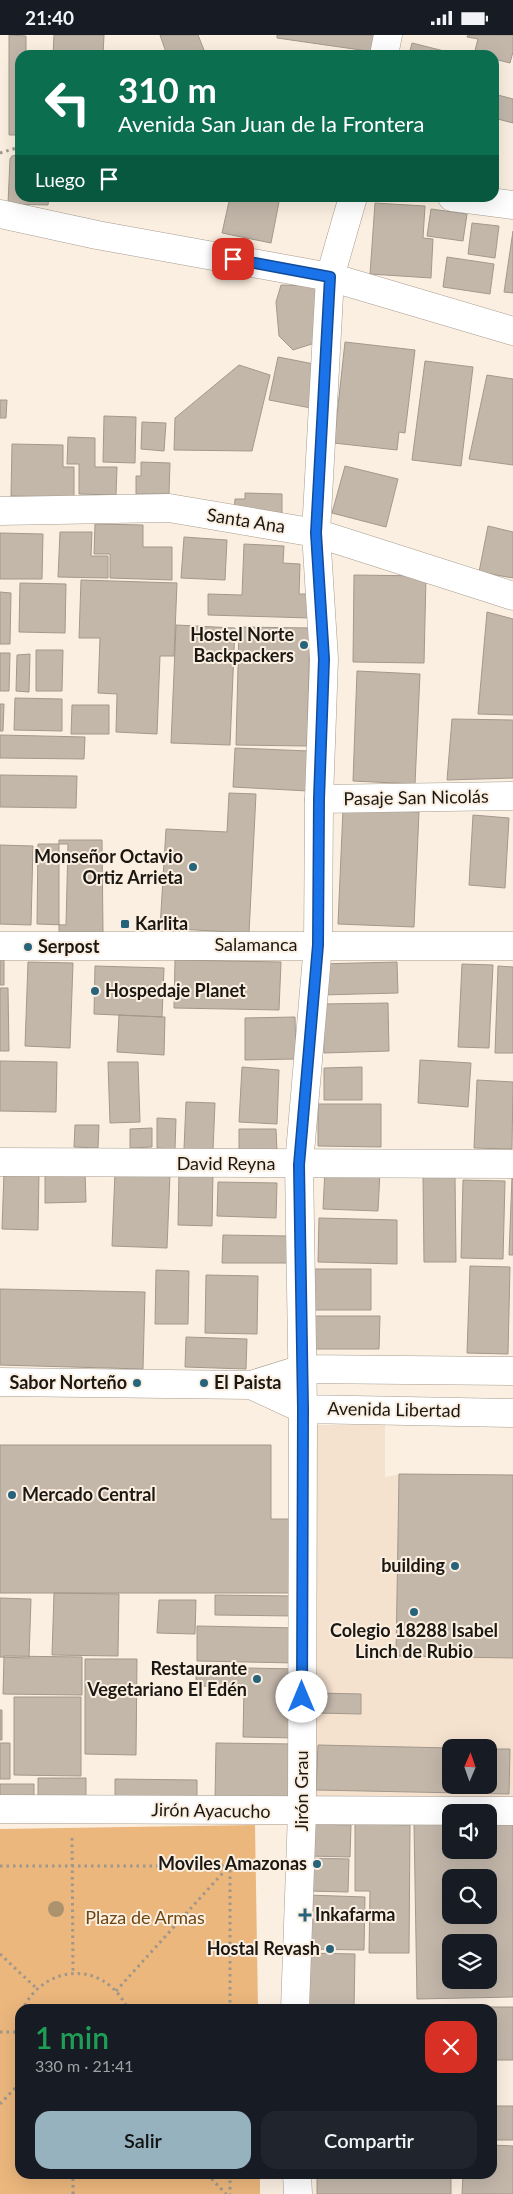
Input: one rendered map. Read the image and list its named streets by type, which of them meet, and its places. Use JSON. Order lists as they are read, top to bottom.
{
  "streets": {
    "street": [
      "Santa Ana",
      "Pasaje San Nicolás",
      "Salamanca",
      "David Reyna",
      "Avenida Libertad",
      "Jirón Grau",
      "Jirón Ayacucho"
    ]
  },
  "crossings": [
    ["Santa Ana", "Jirón Grau"],
    ["Pasaje San Nicolás", "Jirón Grau"],
    ["Salamanca", "Jirón Grau"],
    ["David Reyna", "Jirón Grau"],
    ["Avenida Libertad", "Jirón Grau"],
    ["Jirón Grau", "Jirón Ayacucho"]
  ],
  "parks": ["Plaza de Armas"],
  "places": {
    "other": [
      "Hostel Norte Backpackers",
      "Monseñor Octavio Ortiz Arrieta",
      "Serpost",
      "Hospedaje Planet",
      "Sabor Norteño",
      "El Paista",
      "Mercado Central",
      "building",
      "Colegio 18288 Isabel Linch de Rubio",
      "Restaurante Vegetariano El Edén",
      "Moviles Amazonas",
      "Hostal Revash"
    ],
    "transit": ["Karlita"],
    "health": ["Inkafarma"]
  },
  "north": "top",
  "page": {
    "status": "21:40",
    "turn": ["310 m", "Avenida San Juan de la Frontera"],
    "then": "Luego",
    "heading": ["1 min", "330 m · 21:41"],
    "buttons": ["Salir", "Compartir"]
  }
}
